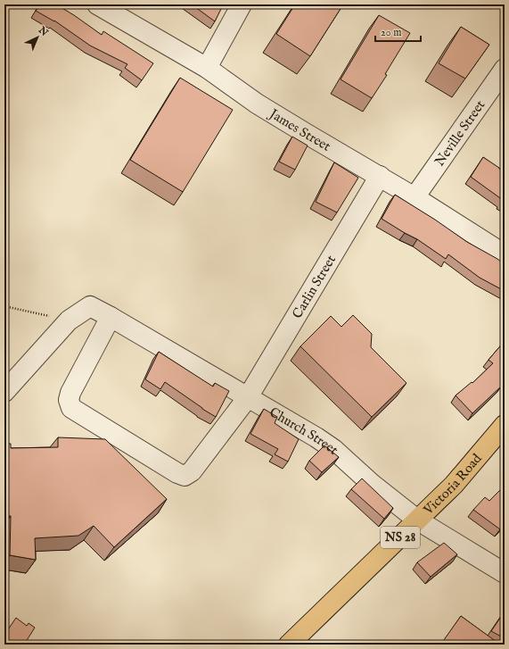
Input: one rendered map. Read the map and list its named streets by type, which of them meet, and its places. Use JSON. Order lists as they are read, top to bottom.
{
  "streets": {
    "main road": ["Victoria Road", "NS 28"],
    "street": [
      "James Street",
      "Neville Street",
      "Carlin Street",
      "Church Street"
    ]
  },
  "crossings": [
    ["James Street", "Neville Street"],
    ["James Street", "Carlin Street"],
    ["Carlin Street", "Church Street"],
    ["Church Street", "Victoria Road"]
  ],
  "scale_bar": "20 m",
  "north": "top right"
}
